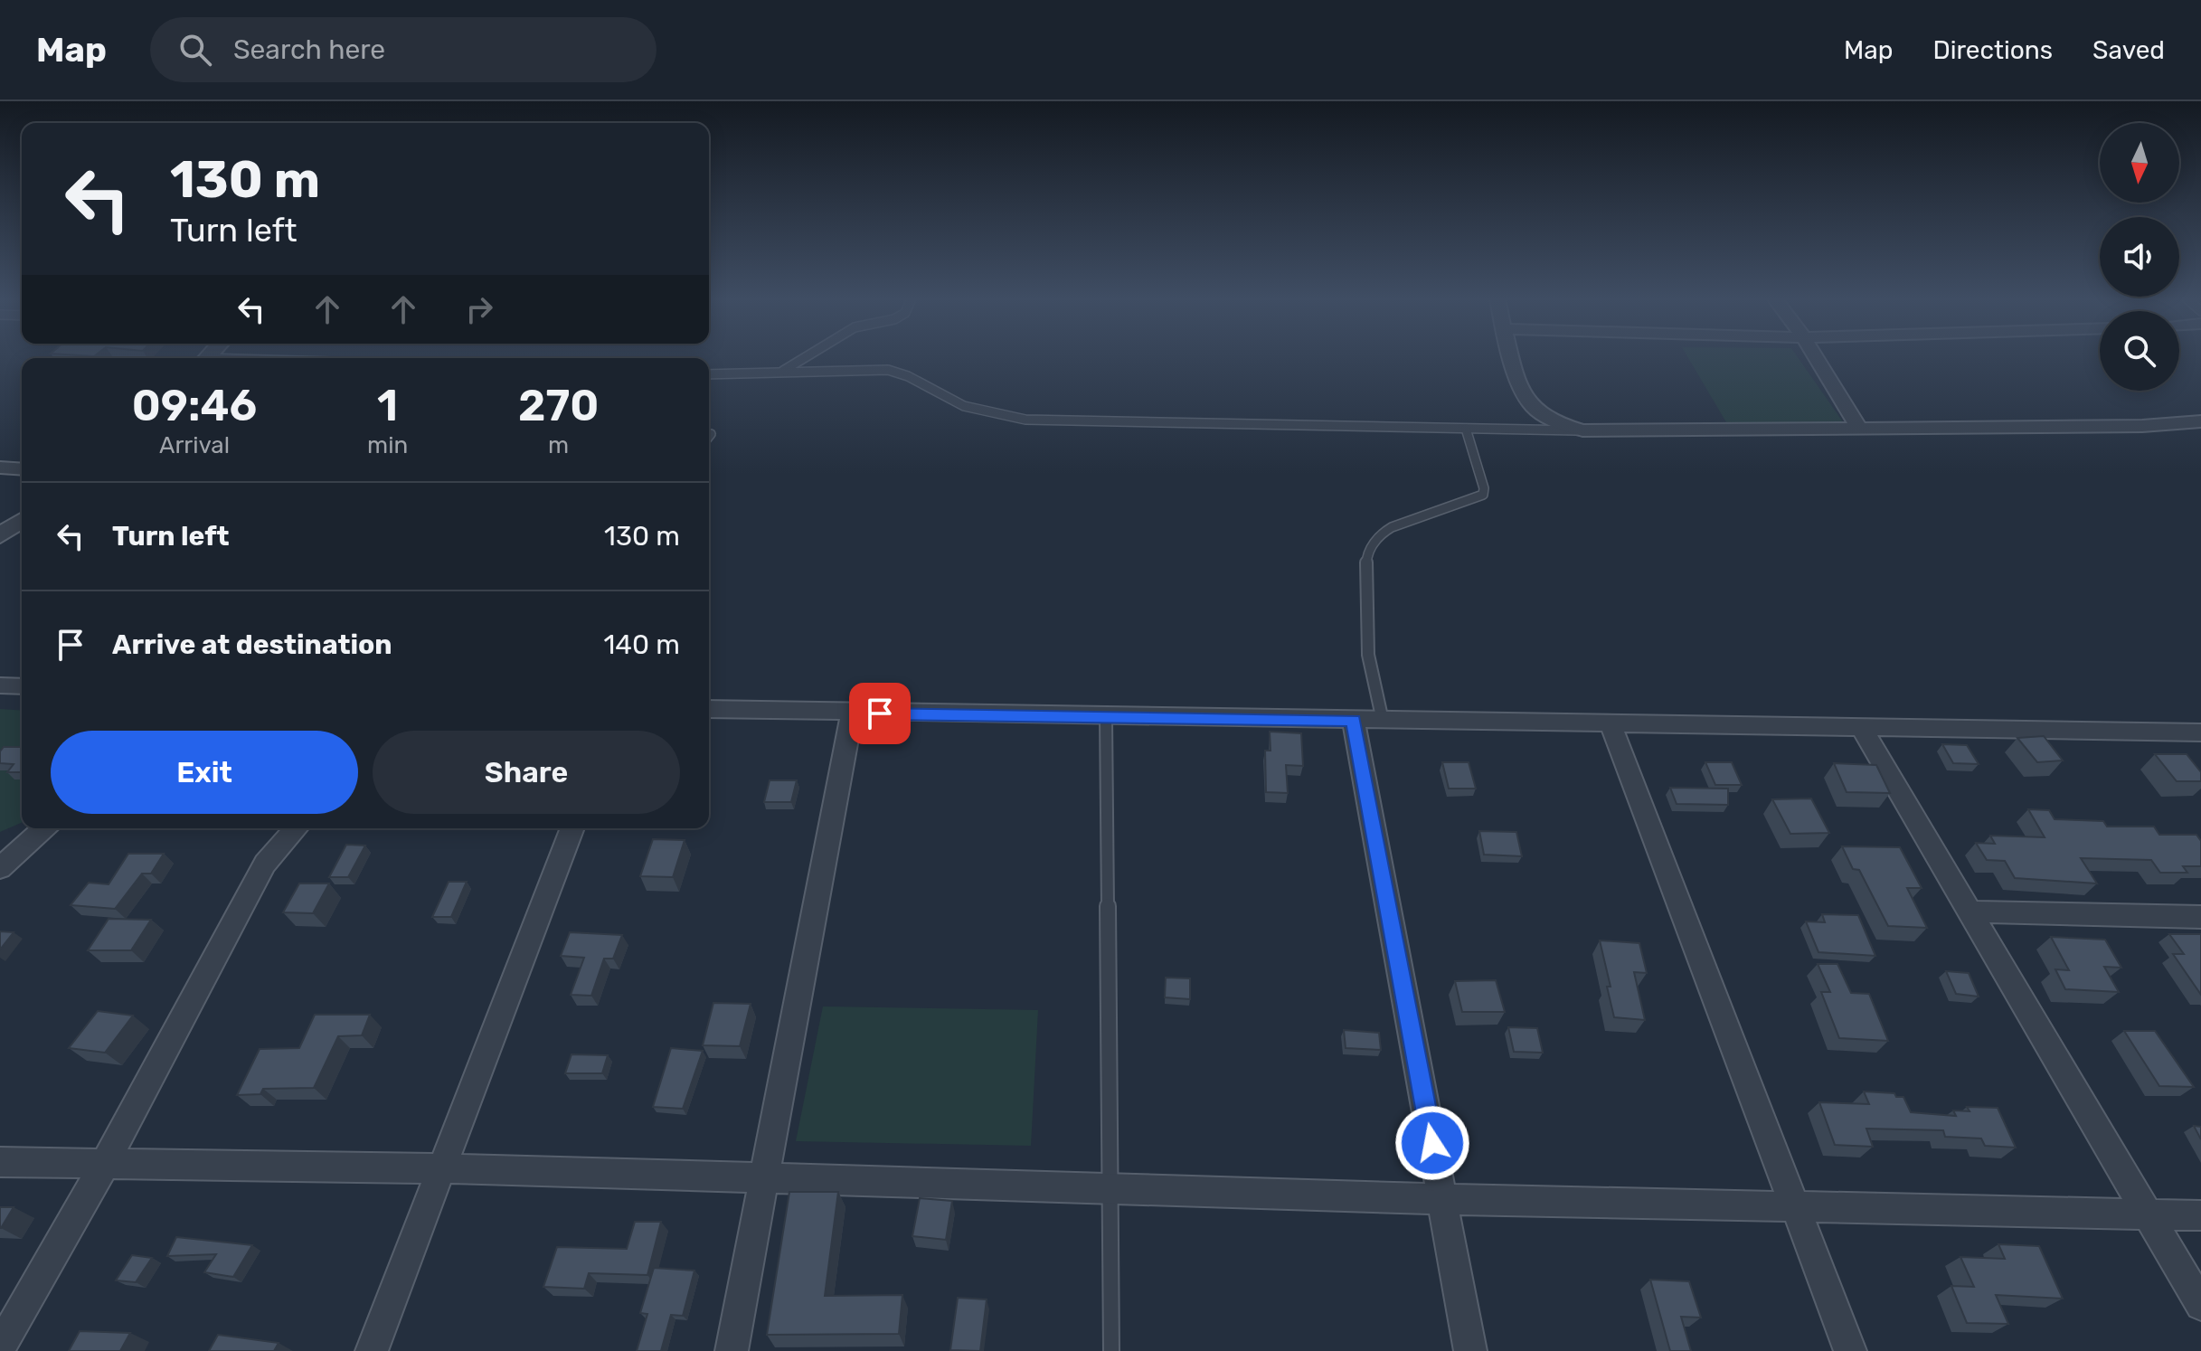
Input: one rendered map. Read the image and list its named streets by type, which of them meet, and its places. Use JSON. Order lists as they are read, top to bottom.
{
  "north": "bottom",
  "page": {
    "header": "Map",
    "search": "Search here",
    "nav": ["Map", "Directions", "Saved"],
    "turn": ["130 m", "Turn left"],
    "eta": [
      "09:46",
      "Arrival",
      "1",
      "min",
      "270",
      "m"
    ],
    "list": [
      {
        "name": "Turn left",
        "value": "130 m"
      },
      {
        "name": "Arrive at destination",
        "value": "140 m"
      }
    ],
    "buttons": ["Exit", "Share"]
  }
}
